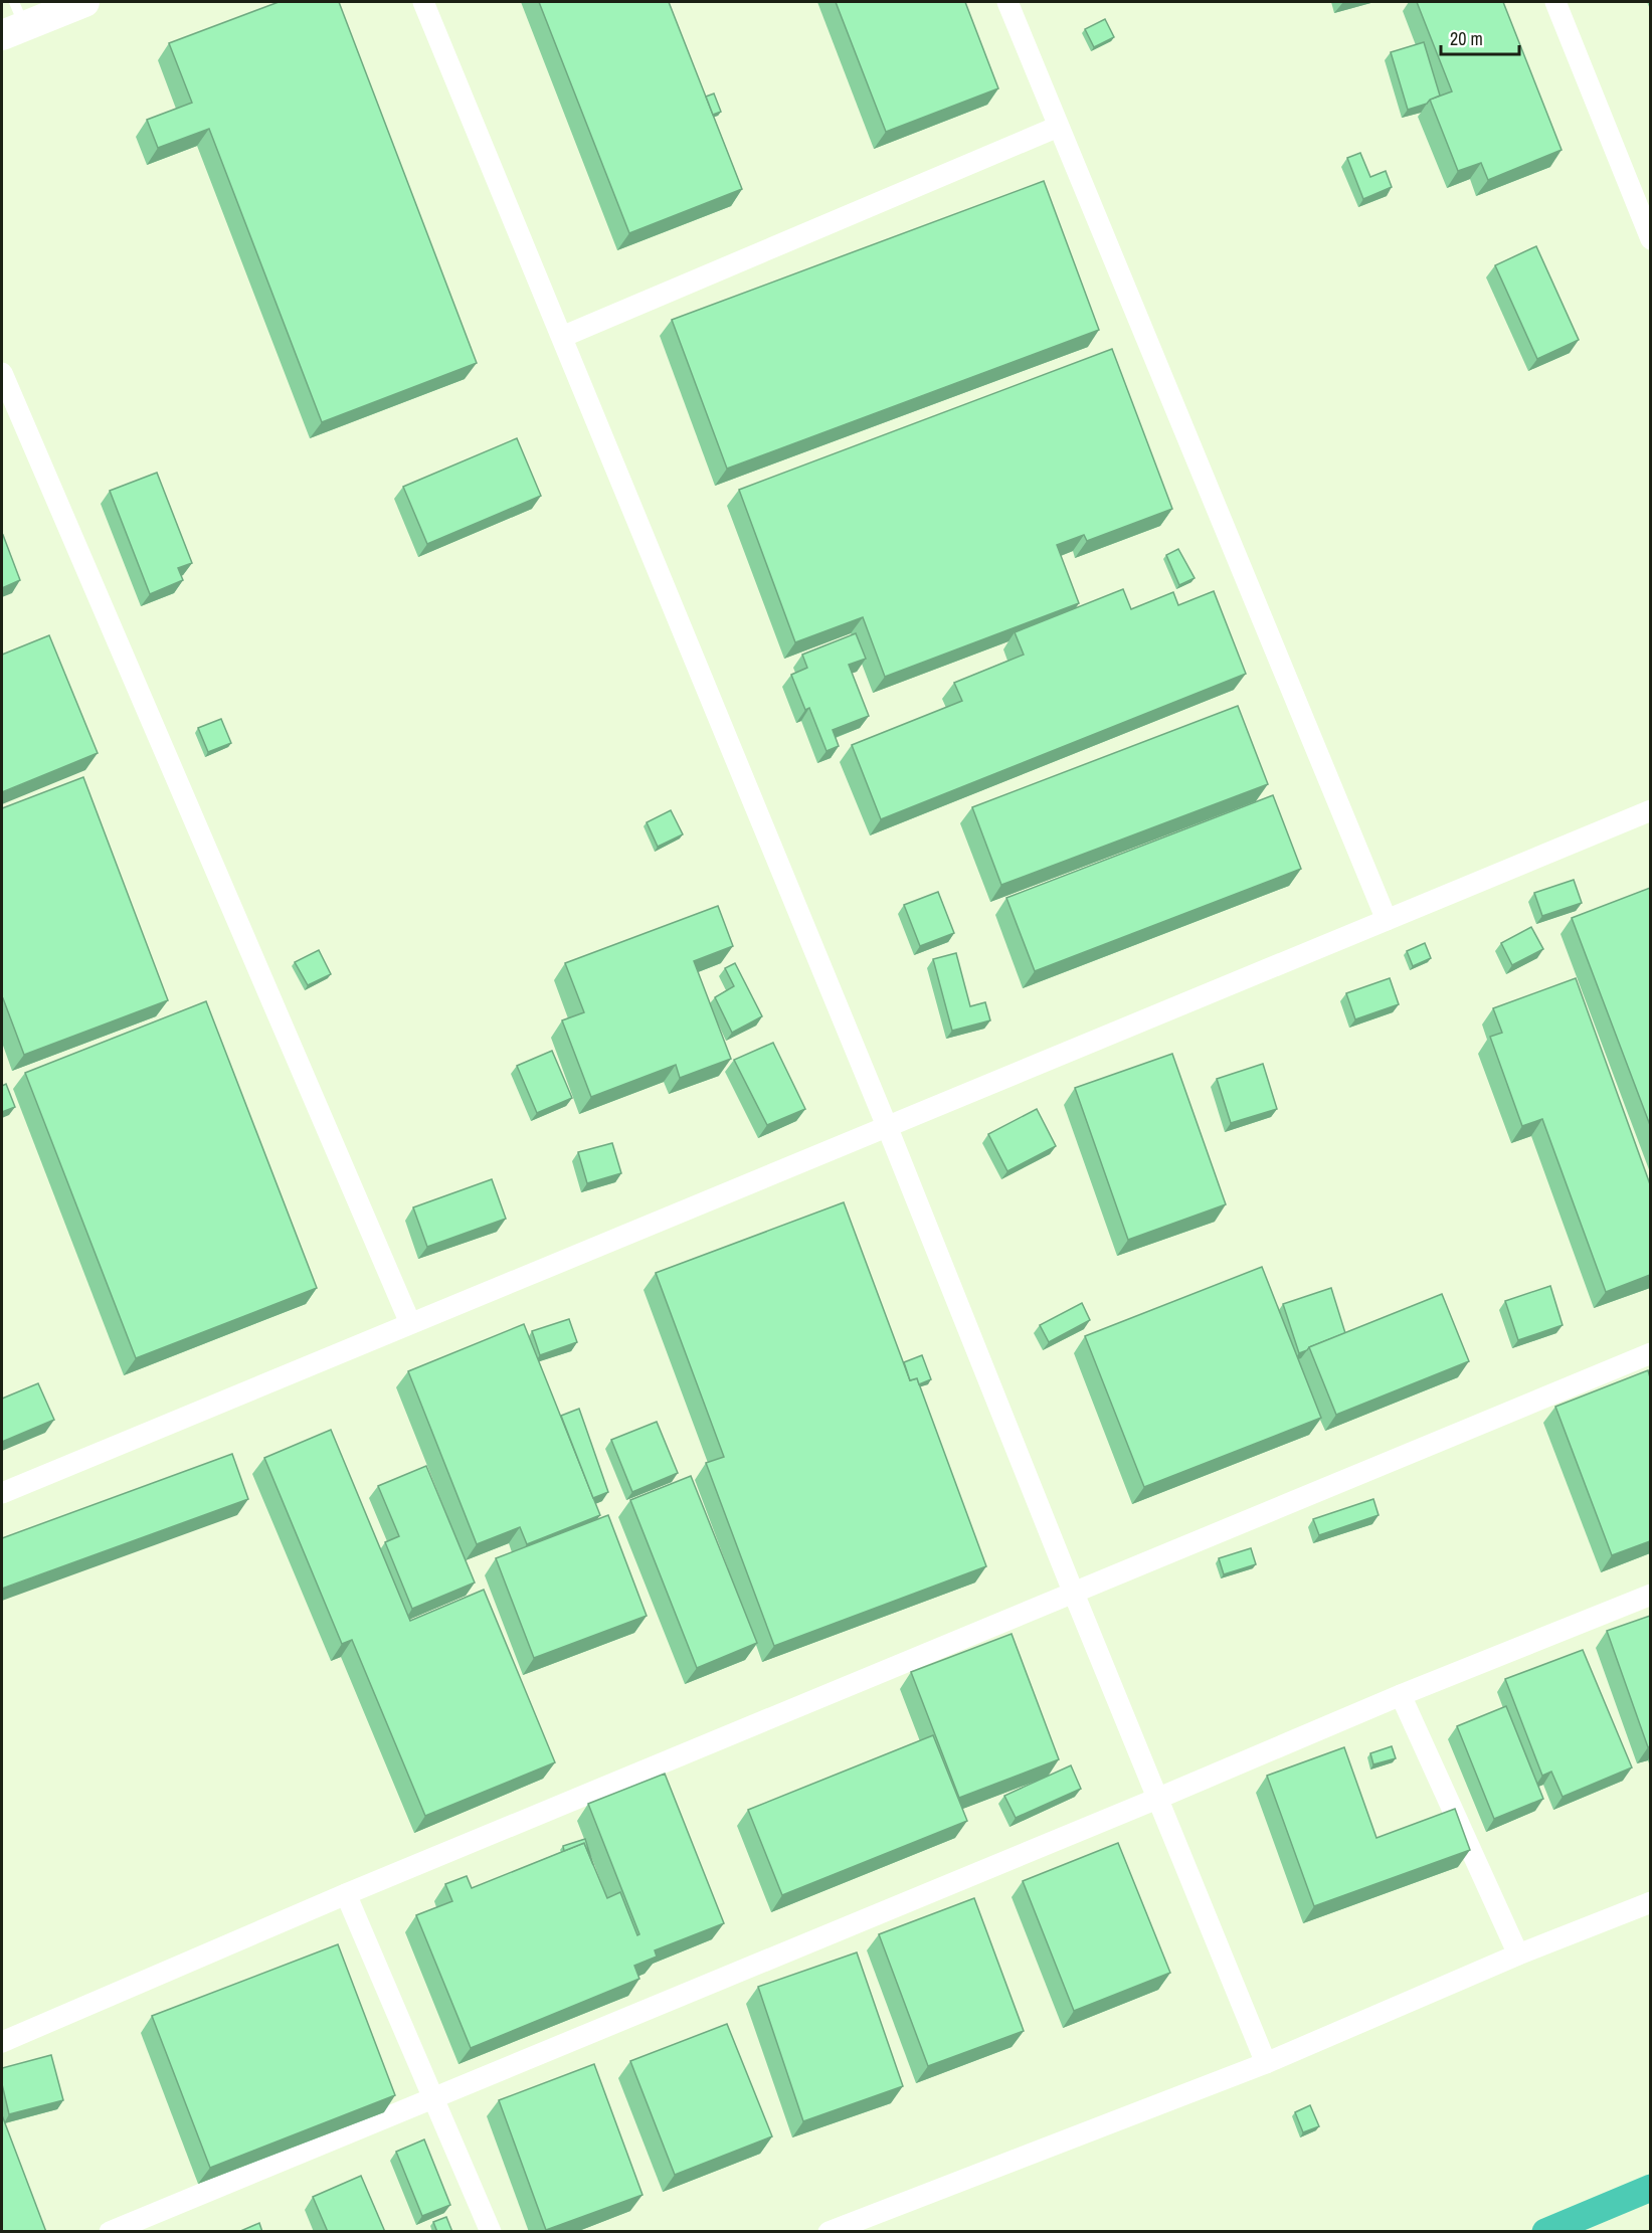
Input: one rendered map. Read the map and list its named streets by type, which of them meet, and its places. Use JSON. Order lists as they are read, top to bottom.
{
  "scale_bar": "20 m"
}
